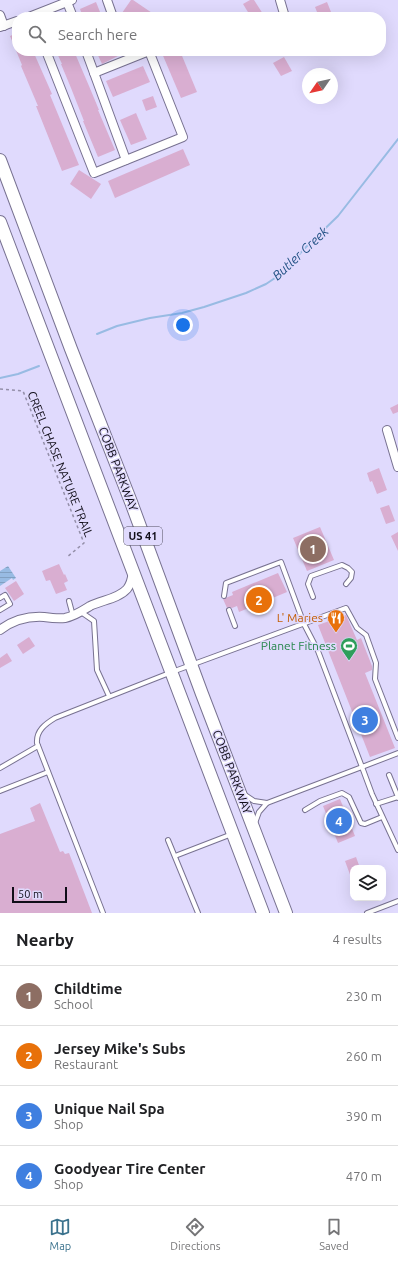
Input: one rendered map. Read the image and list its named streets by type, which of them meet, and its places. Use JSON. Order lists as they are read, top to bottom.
{
  "streets": {
    "main road": ["COBB PARKWAY", "US 41"],
    "path": ["CREEL CHASE NATURE TRAIL"]
  },
  "water": ["Butler Creek"],
  "places": {
    "restaurant": ["L' Maries"],
    "sports": ["Planet Fitness"]
  },
  "scale_bar": "50 m",
  "north": "bottom left",
  "page": {
    "search": "Search here",
    "pins": [
      "1",
      "2",
      "3",
      "4"
    ],
    "scale": "50 m",
    "heading": ["Nearby", "4 results"],
    "list": [
      {
        "mark": "1",
        "name": "Childtime",
        "note": "School",
        "value": "230 m"
      },
      {
        "mark": "2",
        "name": "Jersey Mike's Subs",
        "note": "Restaurant",
        "value": "260 m"
      },
      {
        "mark": "3",
        "name": "Unique Nail Spa",
        "note": "Shop",
        "value": "390 m"
      },
      {
        "mark": "4",
        "name": "Goodyear Tire Center",
        "note": "Shop",
        "value": "470 m"
      }
    ],
    "nav": ["Map", "Directions", "Saved"]
  }
}
